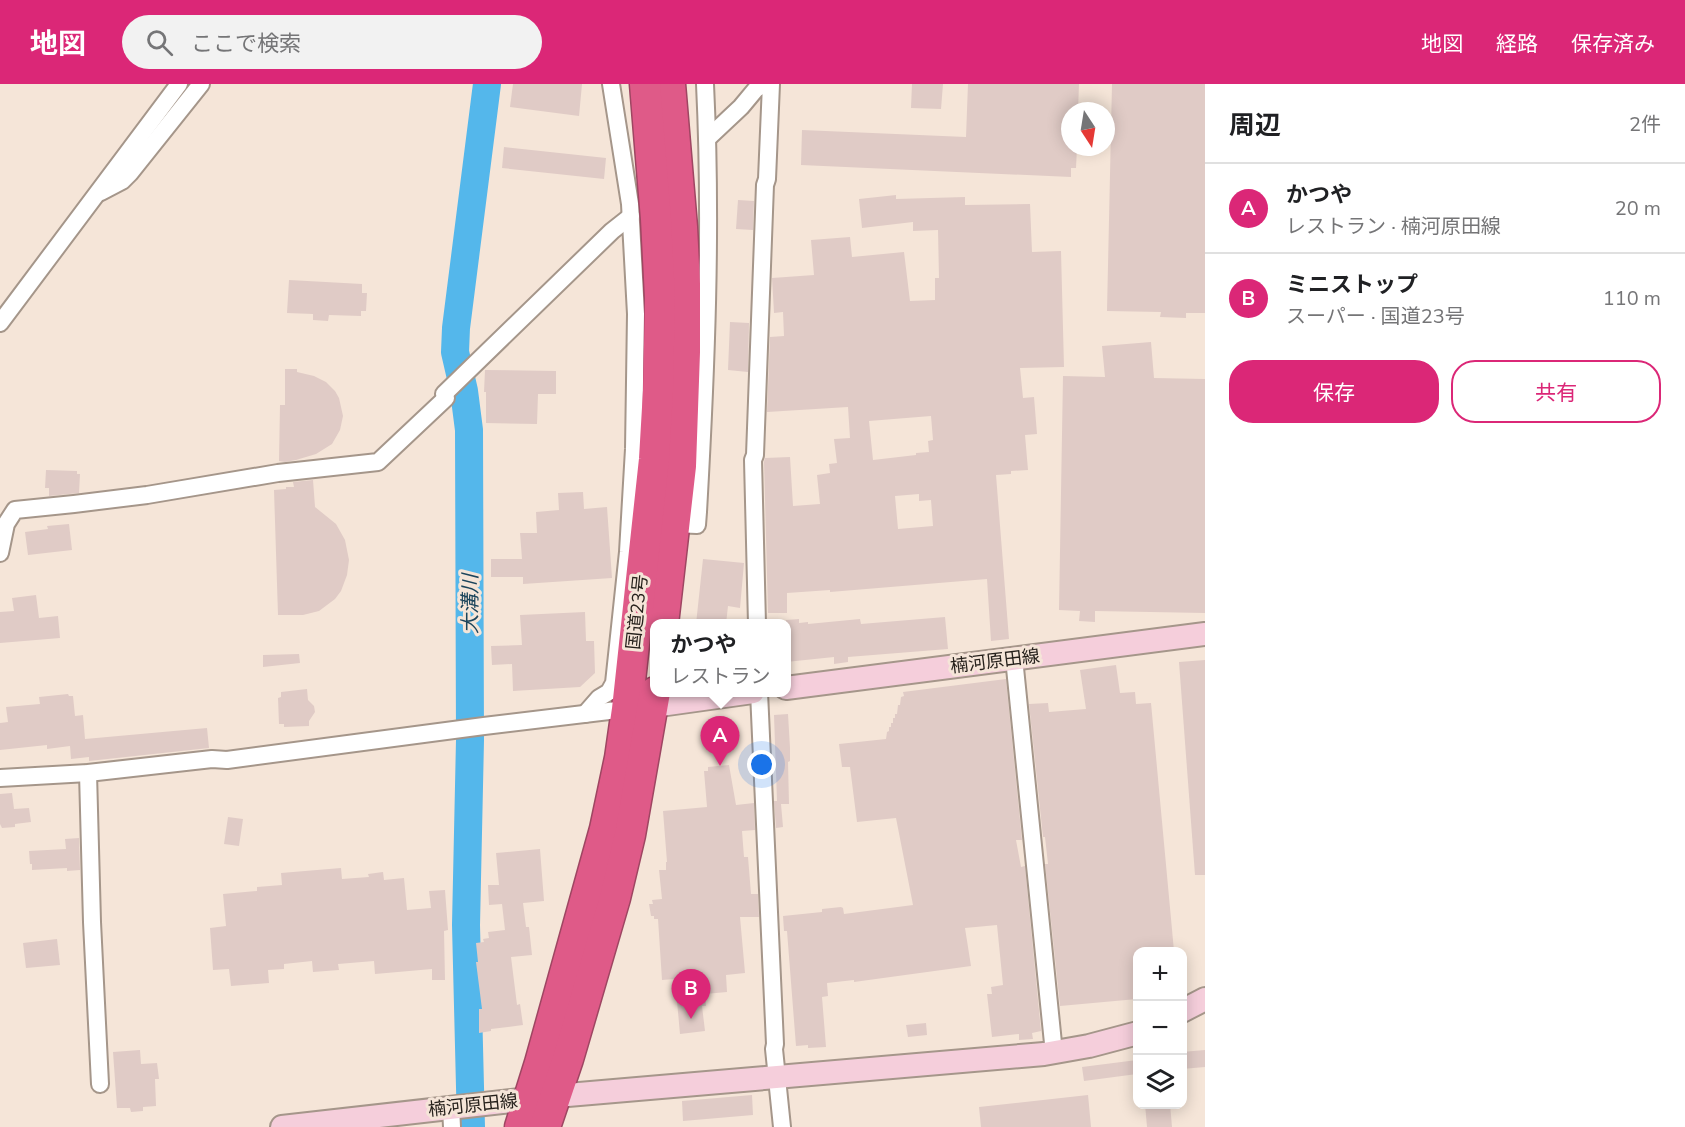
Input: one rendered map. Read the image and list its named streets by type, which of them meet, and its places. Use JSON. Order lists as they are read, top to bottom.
{
  "streets": {
    "highway": ["国道23号"],
    "main road": ["楠河原田線"]
  },
  "crossings": [
    ["国道23号", "楠河原田線"]
  ],
  "water": ["大溝川"],
  "north": "bottom",
  "page": {
    "header": "地図",
    "search": "ここで検索",
    "nav": ["地図", "経路", "保存済み"],
    "heading": ["周辺", "2件"],
    "list": [
      {
        "mark": "A",
        "name": "かつや",
        "note": "レストラン · 楠河原田線",
        "value": "20 m"
      },
      {
        "mark": "B",
        "name": "ミニストップ",
        "note": "スーパー · 国道23号",
        "value": "110 m"
      }
    ],
    "buttons": ["保存", "共有"],
    "popup": ["かつや", "レストラン"],
    "pins": ["A", "B"],
    "map_buttons": ["+", "−"]
  }
}
